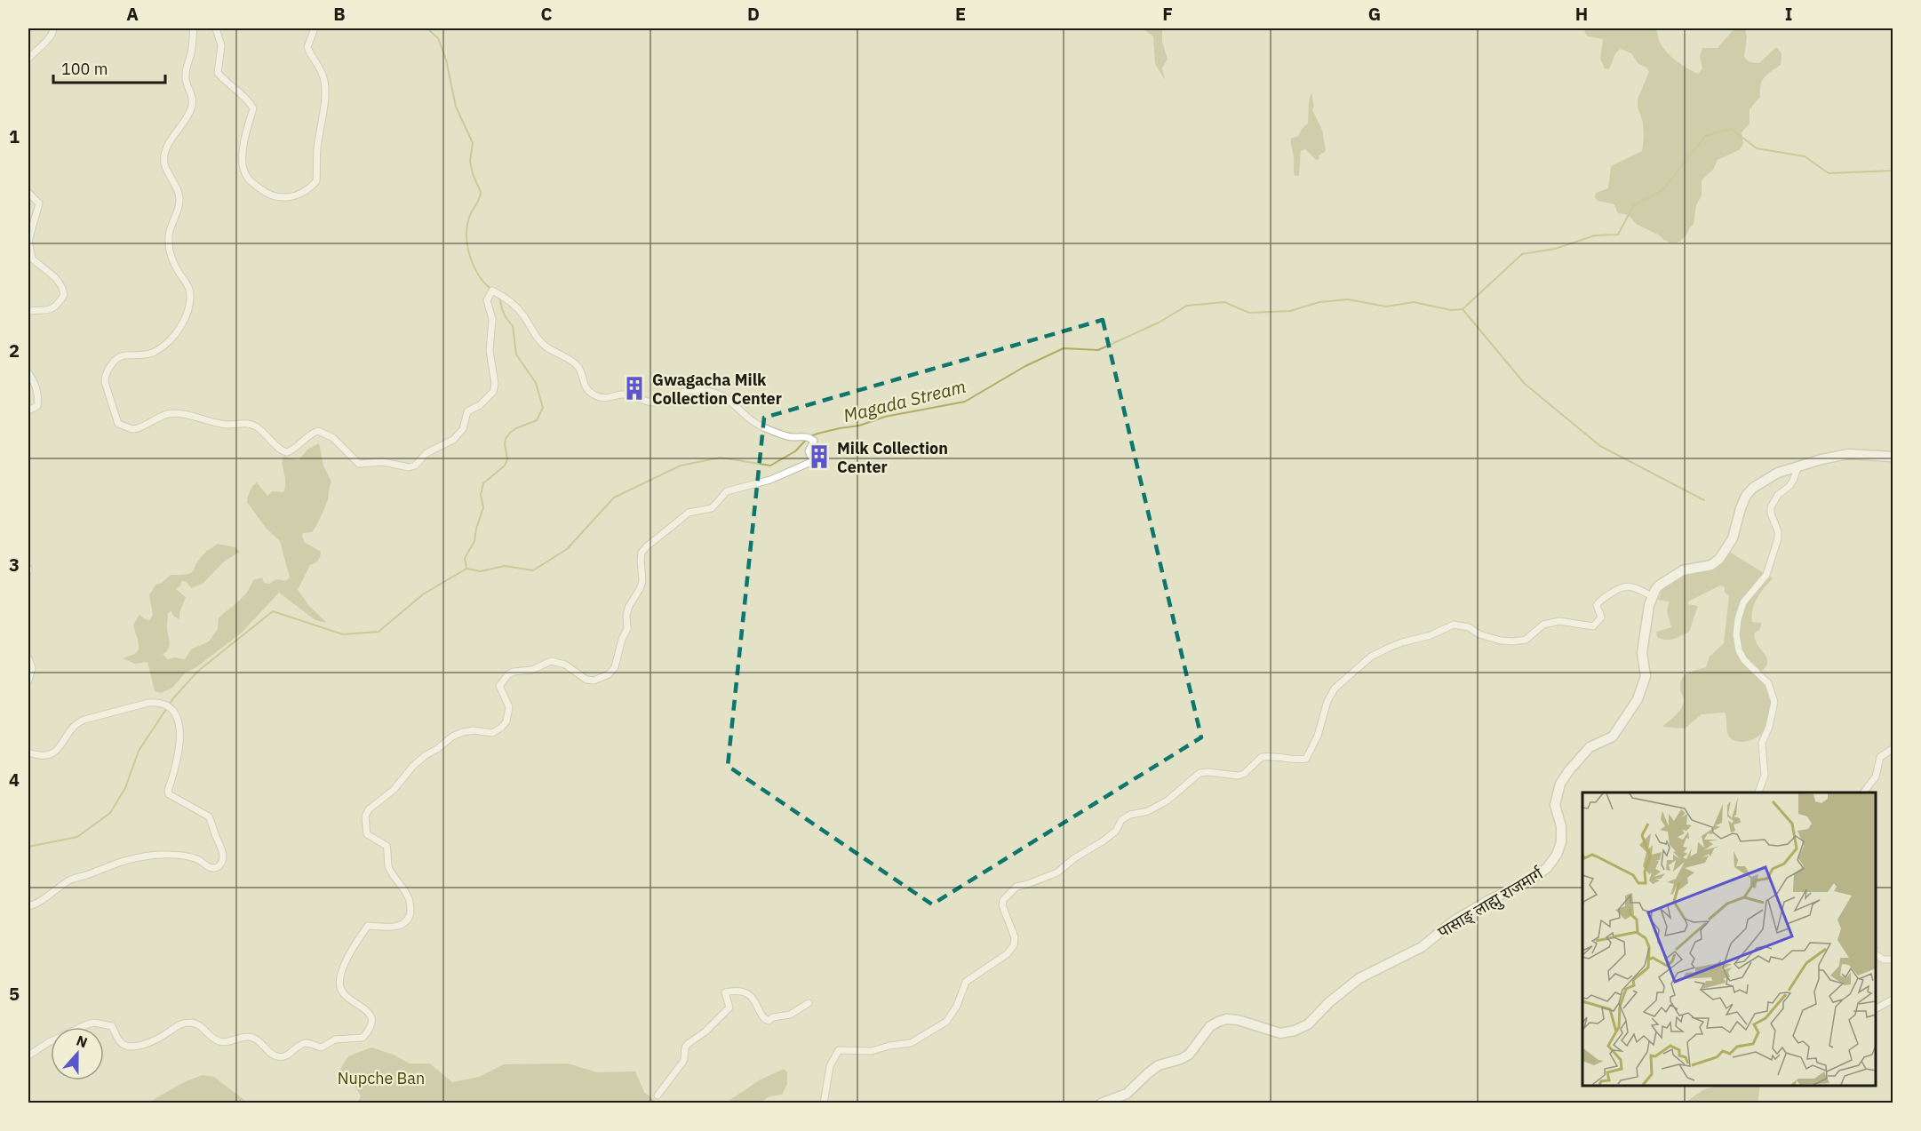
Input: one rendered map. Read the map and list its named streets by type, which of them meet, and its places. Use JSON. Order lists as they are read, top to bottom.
{
  "streets": {
    "main road": ["पासाङ् लाह्मु राजमार्ग"]
  },
  "water": ["Magada Stream"],
  "parks": ["Nupche Ban"],
  "places": {
    "building": ["Gwagacha Milk Collection Center", "Milk Collection Center"]
  },
  "scale_bar": "100 m",
  "north": "top",
  "grid": {
    "columns": [
      "A",
      "B",
      "C",
      "D",
      "E",
      "F",
      "G",
      "H",
      "I"
    ],
    "rows": [
      "1",
      "2",
      "3",
      "4",
      "5"
    ]
  }
}
